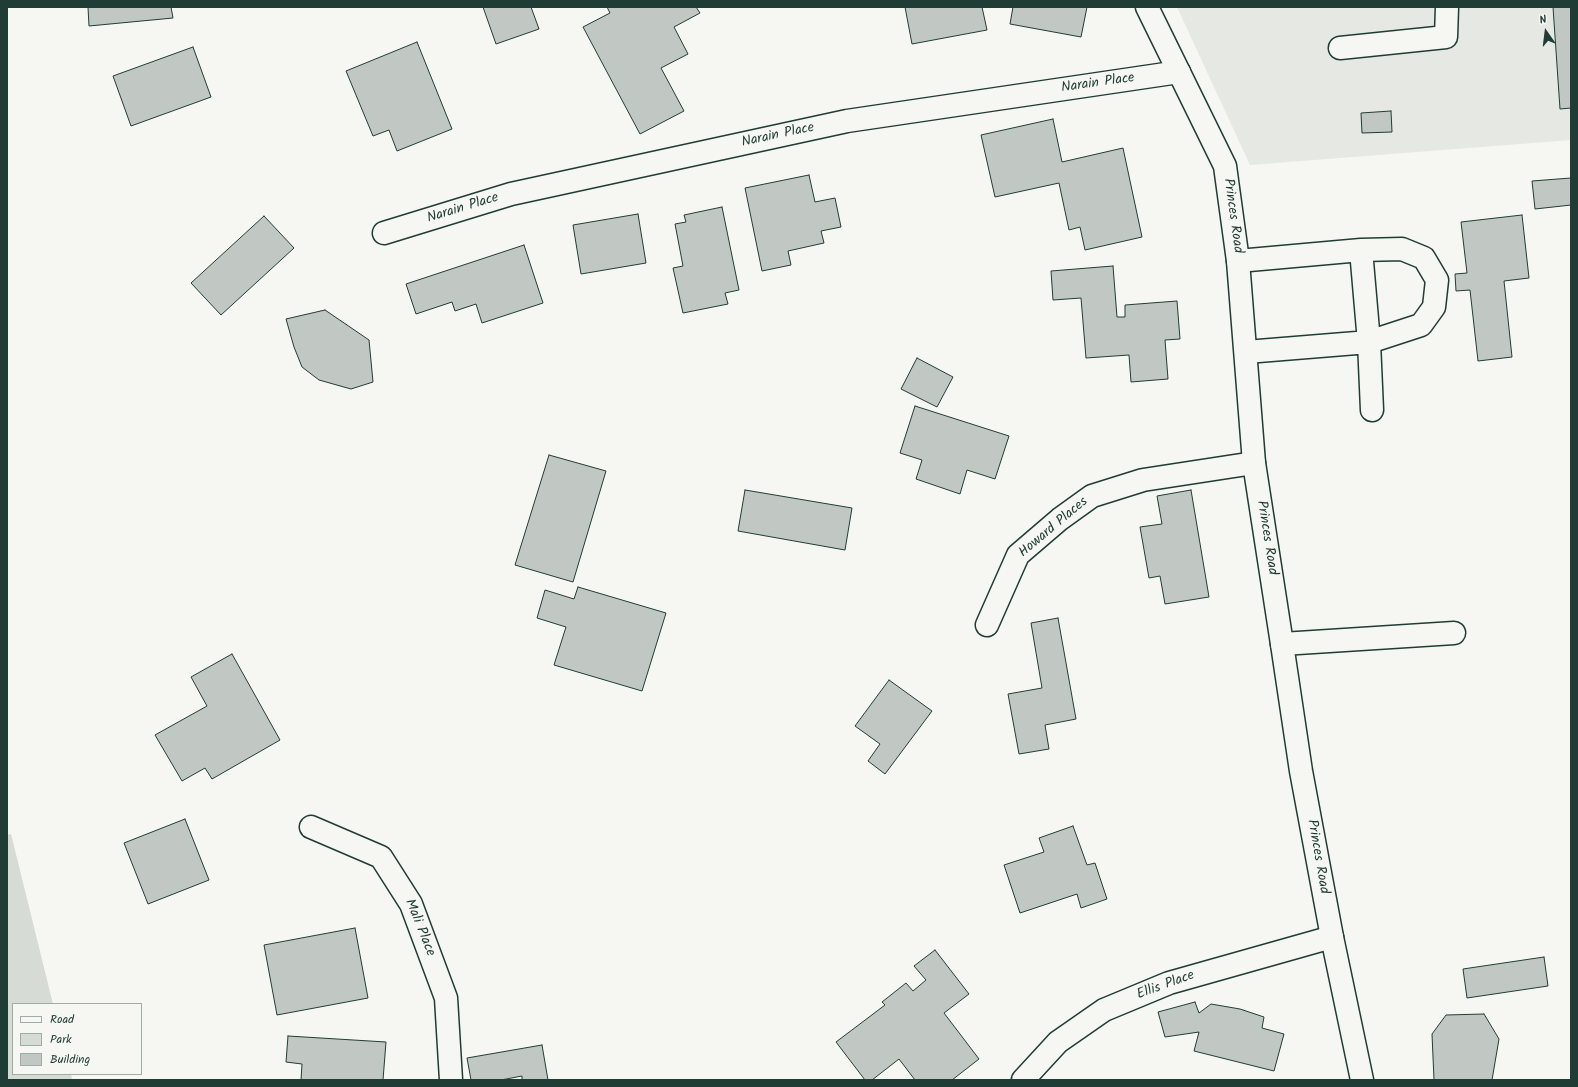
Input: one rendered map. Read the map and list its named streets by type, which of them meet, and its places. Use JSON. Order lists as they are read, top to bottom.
{
  "streets": {
    "street": [
      "Narain Place",
      "Princes Road",
      "Howard Places",
      "Mali Place",
      "Ellis Place"
    ]
  },
  "crossings": [
    ["Narain Place", "Princes Road"],
    ["Princes Road", "Howard Places"],
    ["Princes Road", "Ellis Place"]
  ],
  "legend": ["Road", "Park", "Building"],
  "north": "top"
}
